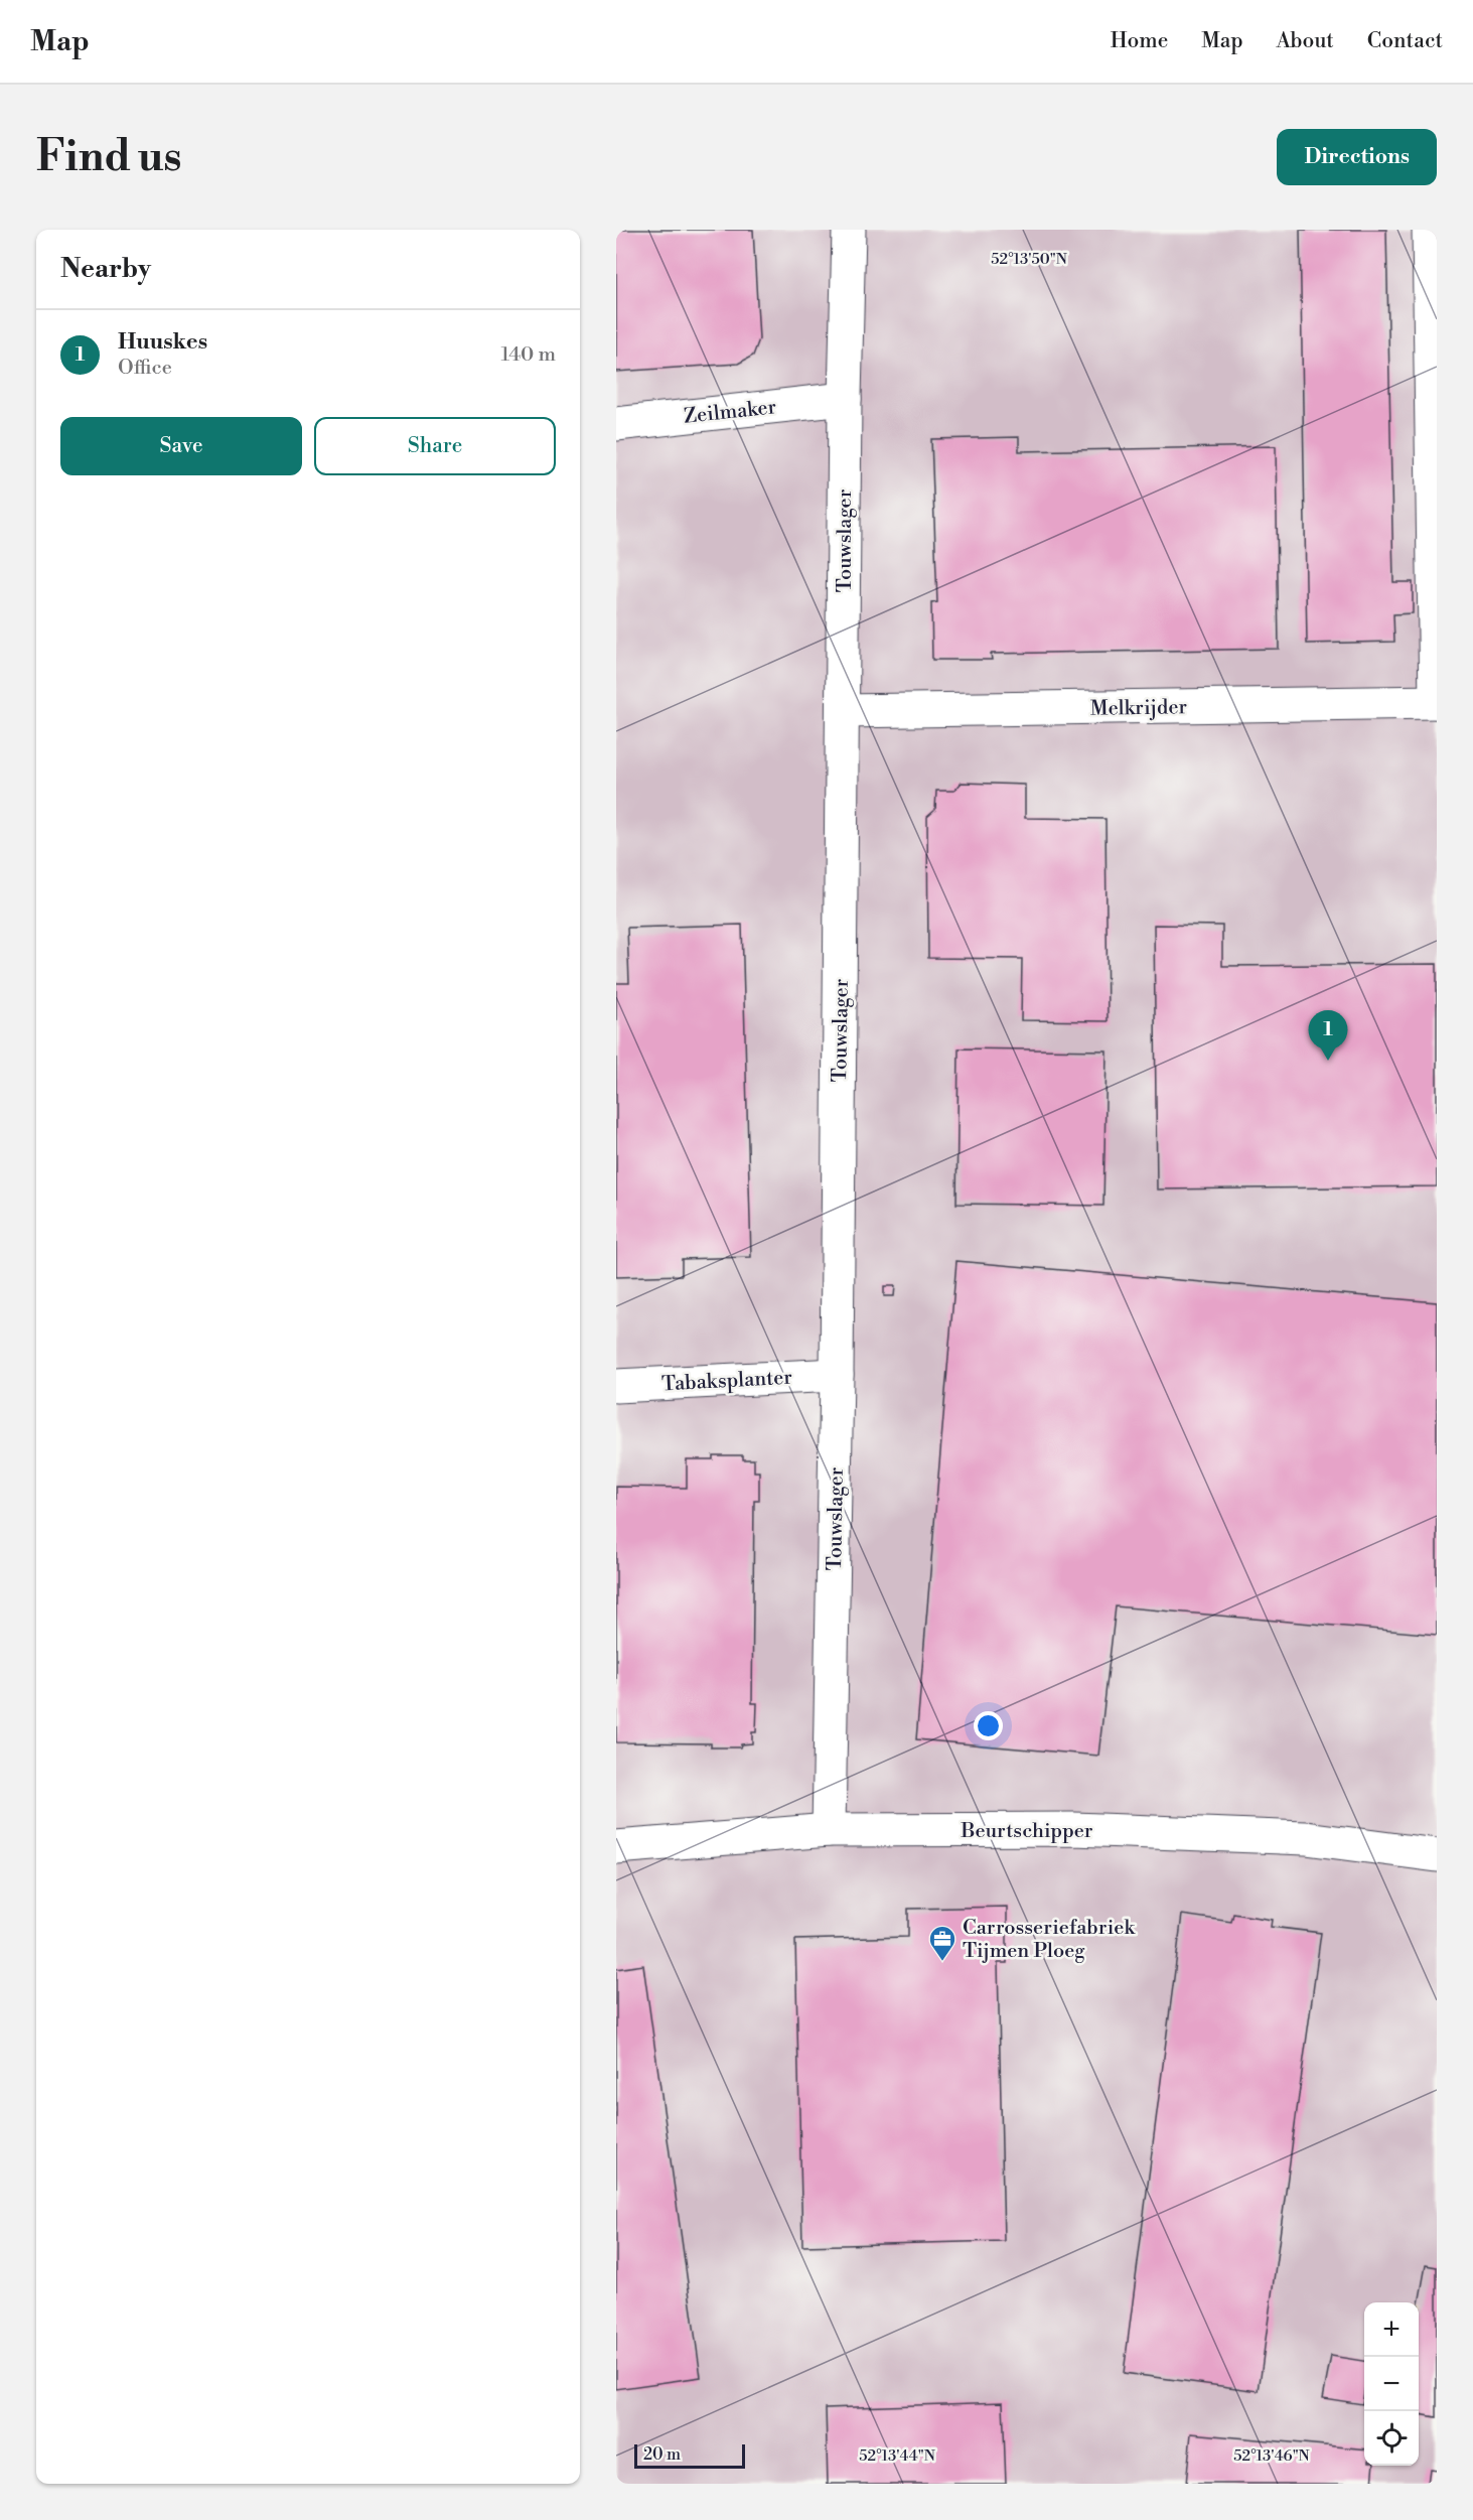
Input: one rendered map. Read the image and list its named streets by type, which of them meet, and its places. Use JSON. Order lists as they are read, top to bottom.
{
  "streets": {
    "street": [
      "Zeilmaker",
      "Touwslager",
      "Melkrijder",
      "Tabaksplanter",
      "Beurtschipper"
    ]
  },
  "crossings": [
    ["Zeilmaker", "Touwslager"],
    ["Touwslager", "Melkrijder"],
    ["Touwslager", "Tabaksplanter"],
    ["Touwslager", "Beurtschipper"]
  ],
  "places": {
    "office": ["Carrosseriefabriek Tijmen Ploeg"]
  },
  "scale_bar": "20 m",
  "page": {
    "header": "Map",
    "nav": [
      "Home",
      "Map",
      "About",
      "Contact"
    ],
    "buttons": [
      "Directions",
      ["Save", "Share"]
    ],
    "title": "Find us",
    "heading": "Nearby",
    "list": [
      {
        "mark": "1",
        "name": "Huuskes",
        "note": "Office",
        "value": "140 m"
      }
    ],
    "pins": "1",
    "map_buttons": ["+", "−"],
    "scale": "20 m"
  },
  "coordinates": ["52°13'50\"N", "52°13'44\"N", "52°13'46\"N"]
}
